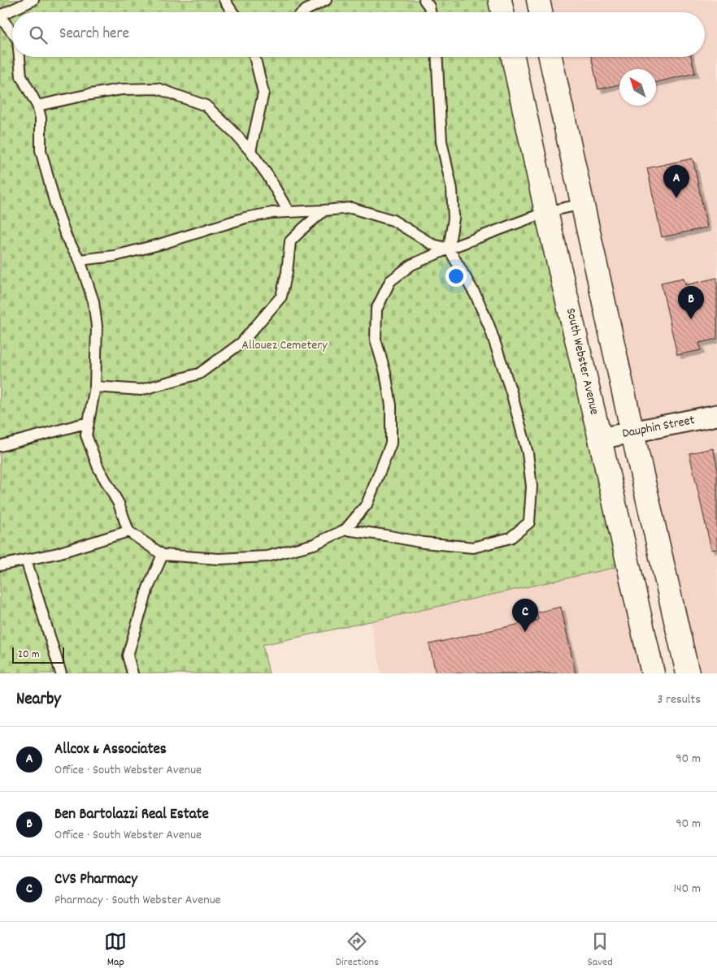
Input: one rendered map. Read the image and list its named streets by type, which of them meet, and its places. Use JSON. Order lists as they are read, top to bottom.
{
  "streets": {
    "main road": ["South Webster Avenue"],
    "street": ["Dauphin Street"]
  },
  "crossings": [
    ["South Webster Avenue", "Dauphin Street"]
  ],
  "parks": ["Allouez Cemetery"],
  "scale_bar": "20 m",
  "north": "top left",
  "page": {
    "search": "Search here",
    "pins": ["A", "B", "C"],
    "scale": "20 m",
    "heading": ["Nearby", "3 results"],
    "list": [
      {
        "mark": "A",
        "name": "Allcox & Associates",
        "note": "Office · South Webster Avenue",
        "value": "90 m"
      },
      {
        "mark": "B",
        "name": "Ben Bartolazzi Real Estate",
        "note": "Office · South Webster Avenue",
        "value": "90 m"
      },
      {
        "mark": "C",
        "name": "CVS Pharmacy",
        "note": "Pharmacy · South Webster Avenue",
        "value": "140 m"
      }
    ],
    "nav": ["Map", "Directions", "Saved"]
  }
}
